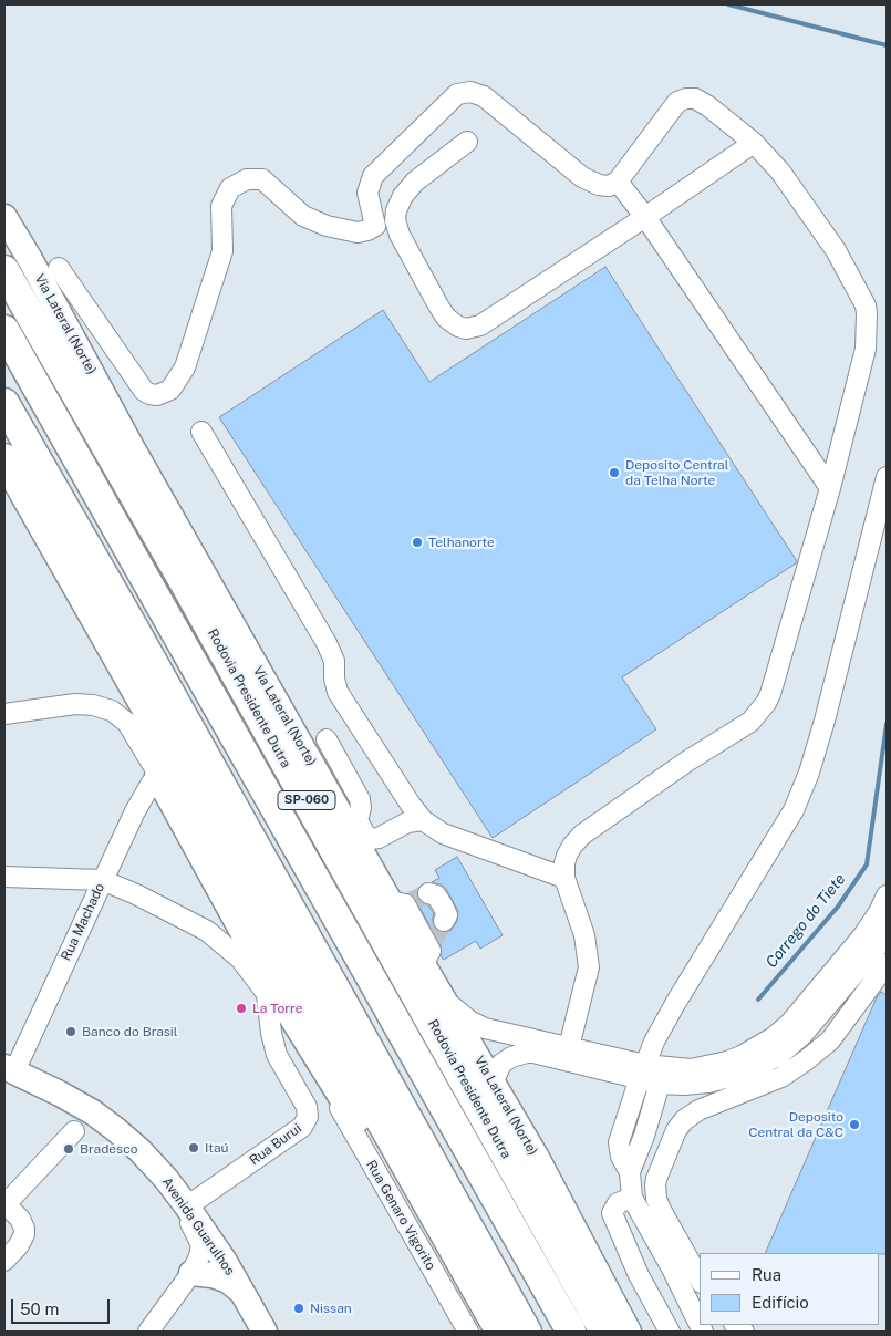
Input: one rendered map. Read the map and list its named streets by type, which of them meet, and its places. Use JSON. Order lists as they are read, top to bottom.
{
  "streets": {
    "highway": ["Rodovia Presidente Dutra", "SP-060"],
    "main road": ["Via Lateral (Norte)", "Avenida Guarulhos"],
    "street": ["Rua Machado", "Rua Burui", "Rua Genaro Vigorito"]
  },
  "crossings": [
    ["Rua Machado", "Rua Genaro Vigorito"],
    ["Rua Machado", "Avenida Guarulhos"],
    ["Rua Burui", "Rua Genaro Vigorito"],
    ["Rua Burui", "Avenida Guarulhos"]
  ],
  "water": ["Corrego do Tiete"],
  "places": [
    "Deposito Central da Telha Norte",
    "Telhanorte",
    "La Torre",
    "Banco do Brasil",
    "Deposito Central da C&C",
    "Itaú",
    "Bradesco",
    "Nissan"
  ],
  "legend": ["Rua", "Edifício"],
  "scale_bar": "50 m"
}
